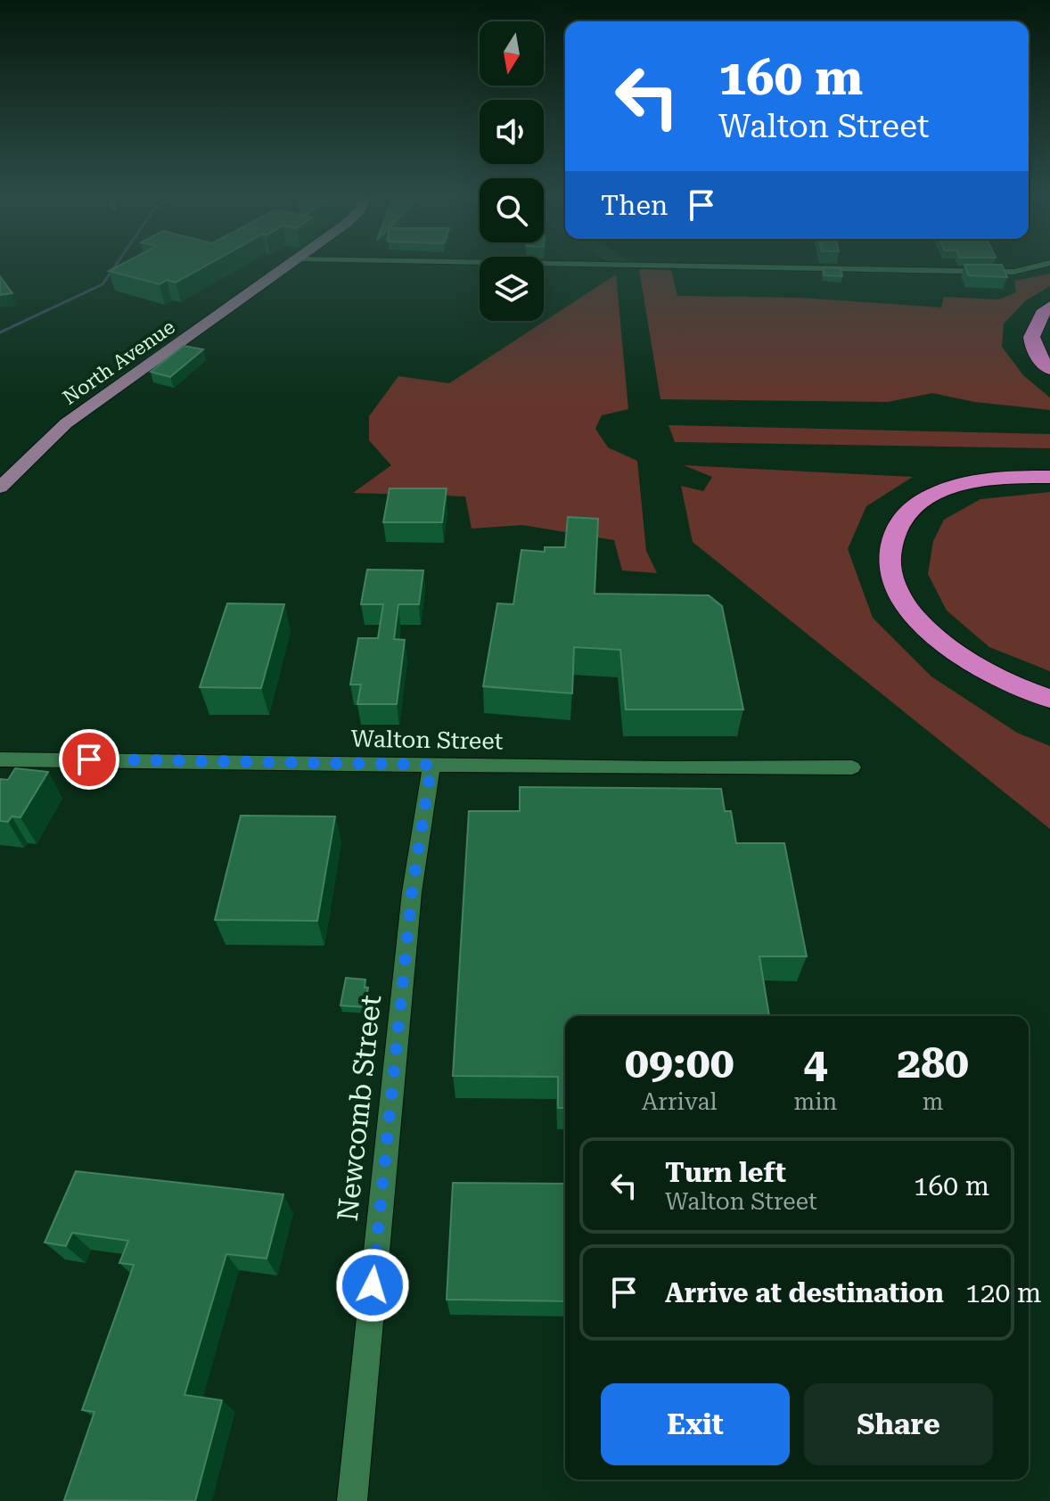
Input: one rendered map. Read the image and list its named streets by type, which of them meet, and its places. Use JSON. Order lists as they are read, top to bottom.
{
  "streets": {
    "main road": ["North Avenue"],
    "street": ["Walton Street", "Newcomb Street"]
  },
  "crossings": [
    ["Walton Street", "Newcomb Street"]
  ],
  "north": "bottom",
  "page": {
    "turn": ["160 m", "Walton Street"],
    "then": "Then",
    "eta": [
      "09:00",
      "Arrival",
      "4",
      "min",
      "280",
      "m"
    ],
    "list": [
      {
        "name": "Turn left",
        "note": "Walton Street",
        "value": "160 m"
      },
      {
        "name": "Arrive at destination",
        "value": "120 m"
      }
    ],
    "buttons": ["Exit", "Share"]
  }
}
